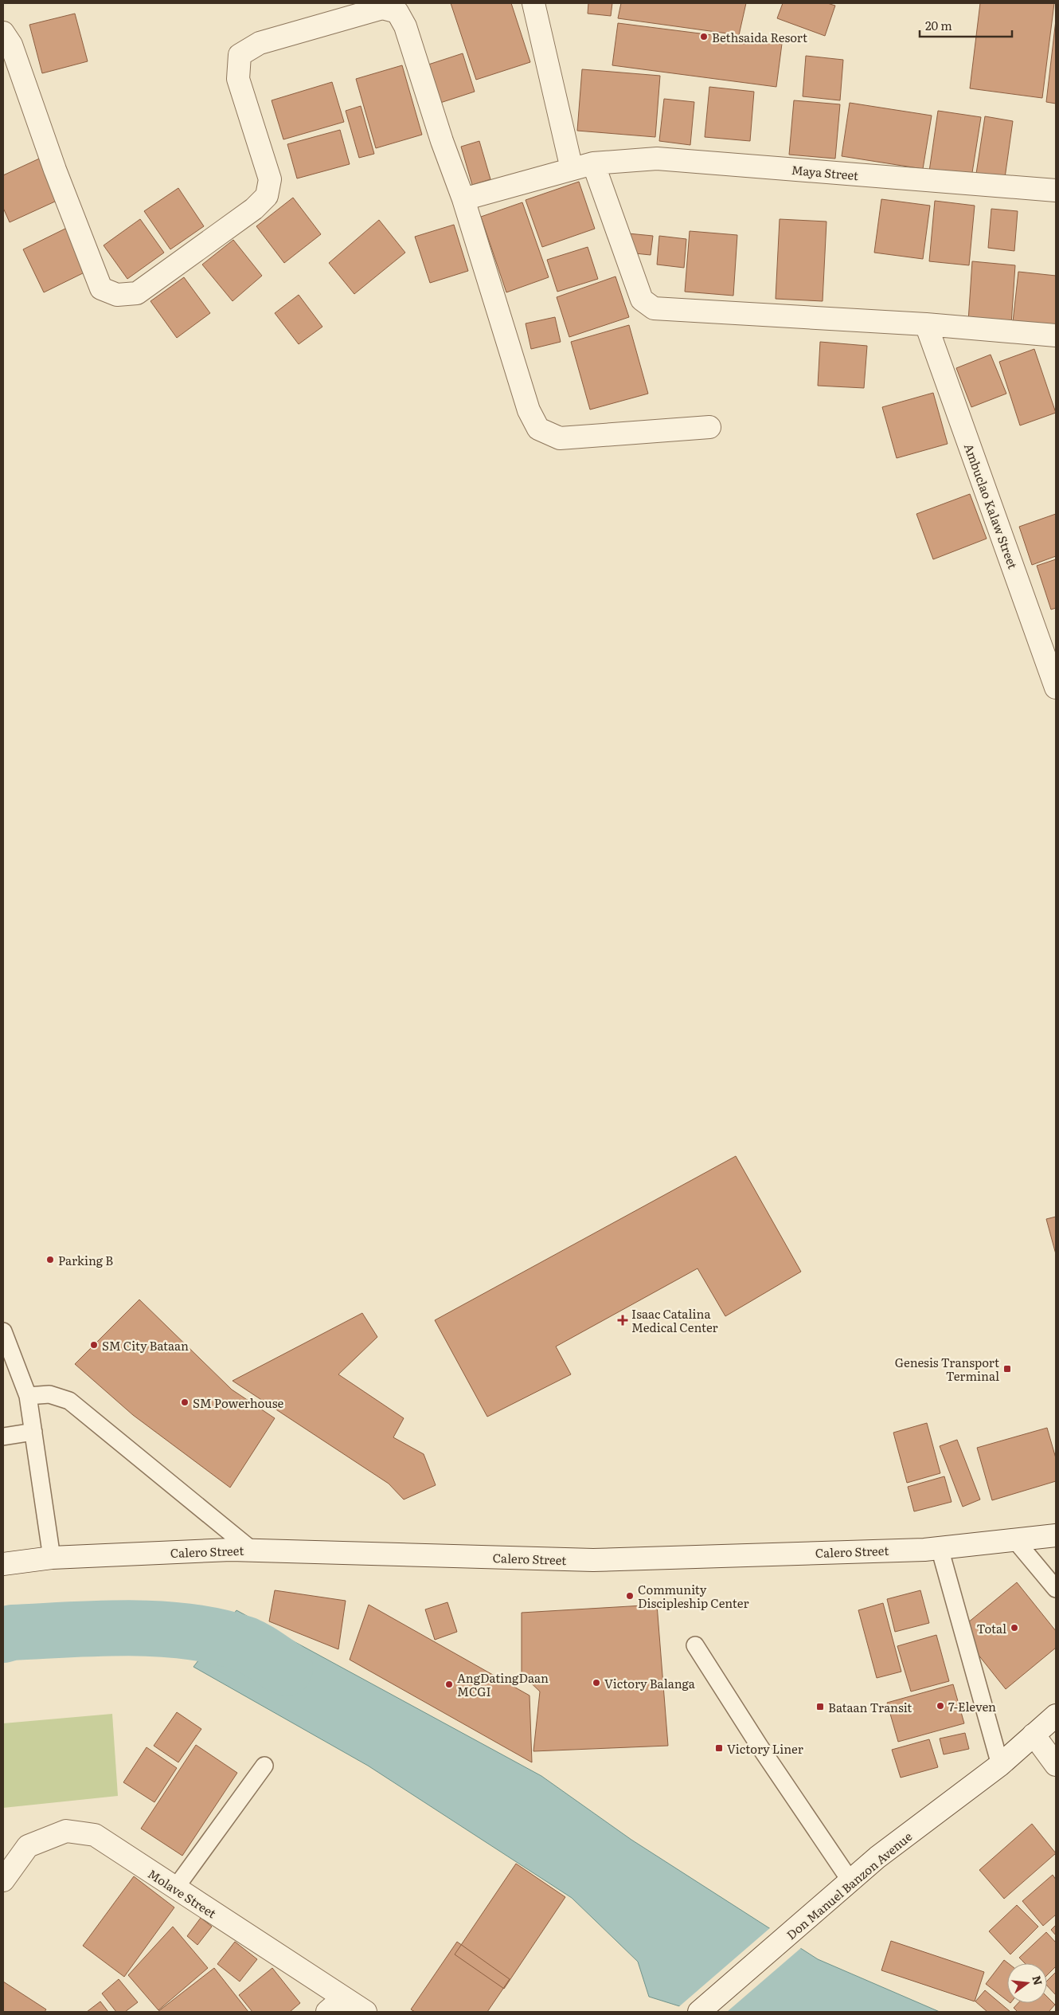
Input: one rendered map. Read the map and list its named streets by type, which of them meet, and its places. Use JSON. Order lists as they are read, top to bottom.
{
  "streets": {
    "street": [
      "Maya Street",
      "Ambuclao Kalaw Street",
      "Calero Street",
      "Don Manuel Banzon Avenue",
      "Molave Street"
    ]
  },
  "places": {
    "other": [
      "Bethsaida Resort",
      "Parking B",
      "SM City Bataan",
      "SM Powerhouse",
      "Community Discipleship Center",
      "Total",
      "Victory Balanga",
      "AngDatingDaan MCGI",
      "7-Eleven"
    ],
    "health": ["Isaac Catalina Medical Center"],
    "transit": ["Genesis Transport Terminal", "Bataan Transit", "Victory Liner"]
  },
  "scale_bar": "20 m",
  "north": "right"
}
